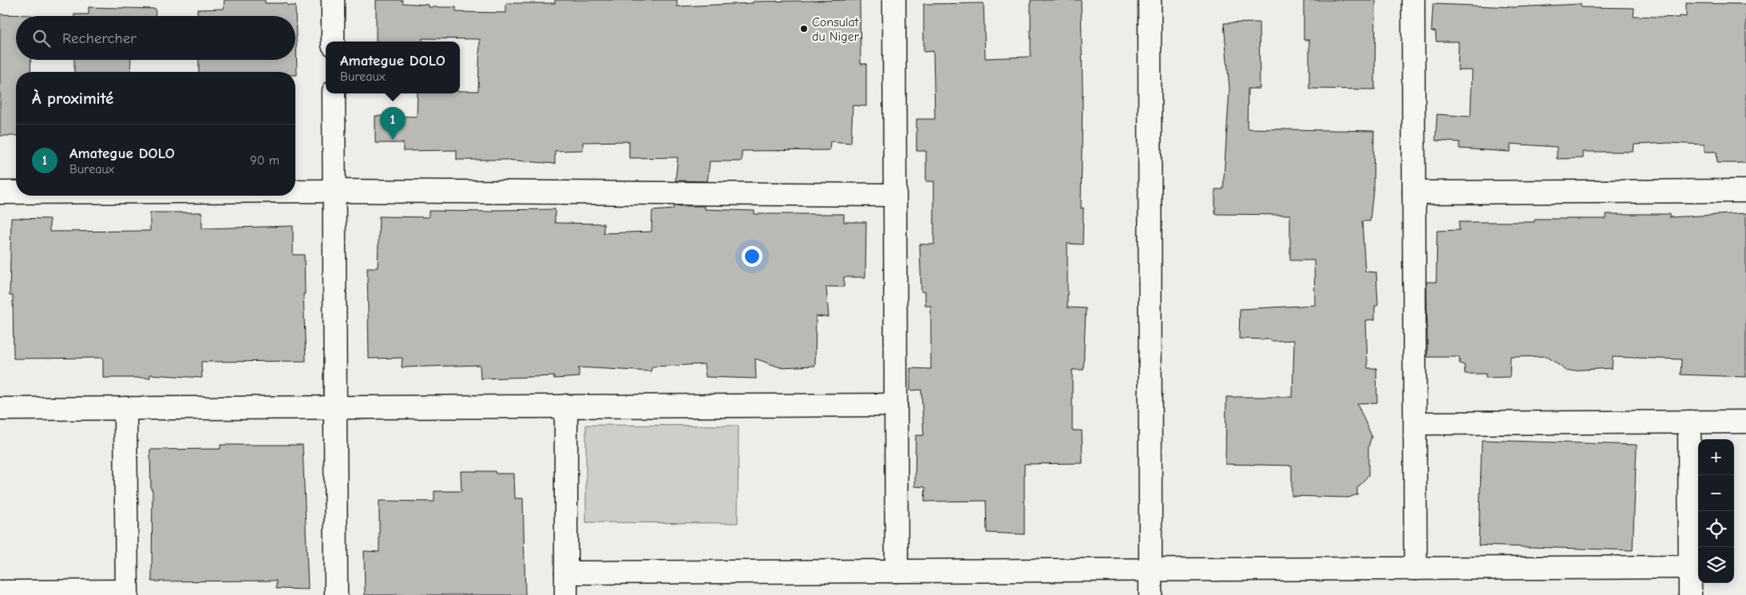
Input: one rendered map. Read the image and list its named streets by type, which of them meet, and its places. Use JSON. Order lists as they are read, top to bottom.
{
  "places": ["Consulat du Niger"],
  "page": {
    "search": "Rechercher",
    "popup": ["Amategue DOLO", "Bureaux"],
    "heading": "À proximité",
    "pins": "1",
    "list": [
      {
        "mark": "1",
        "name": "Amategue DOLO",
        "note": "Bureaux",
        "value": "90 m"
      }
    ],
    "map_buttons": ["+", "−"]
  }
}
